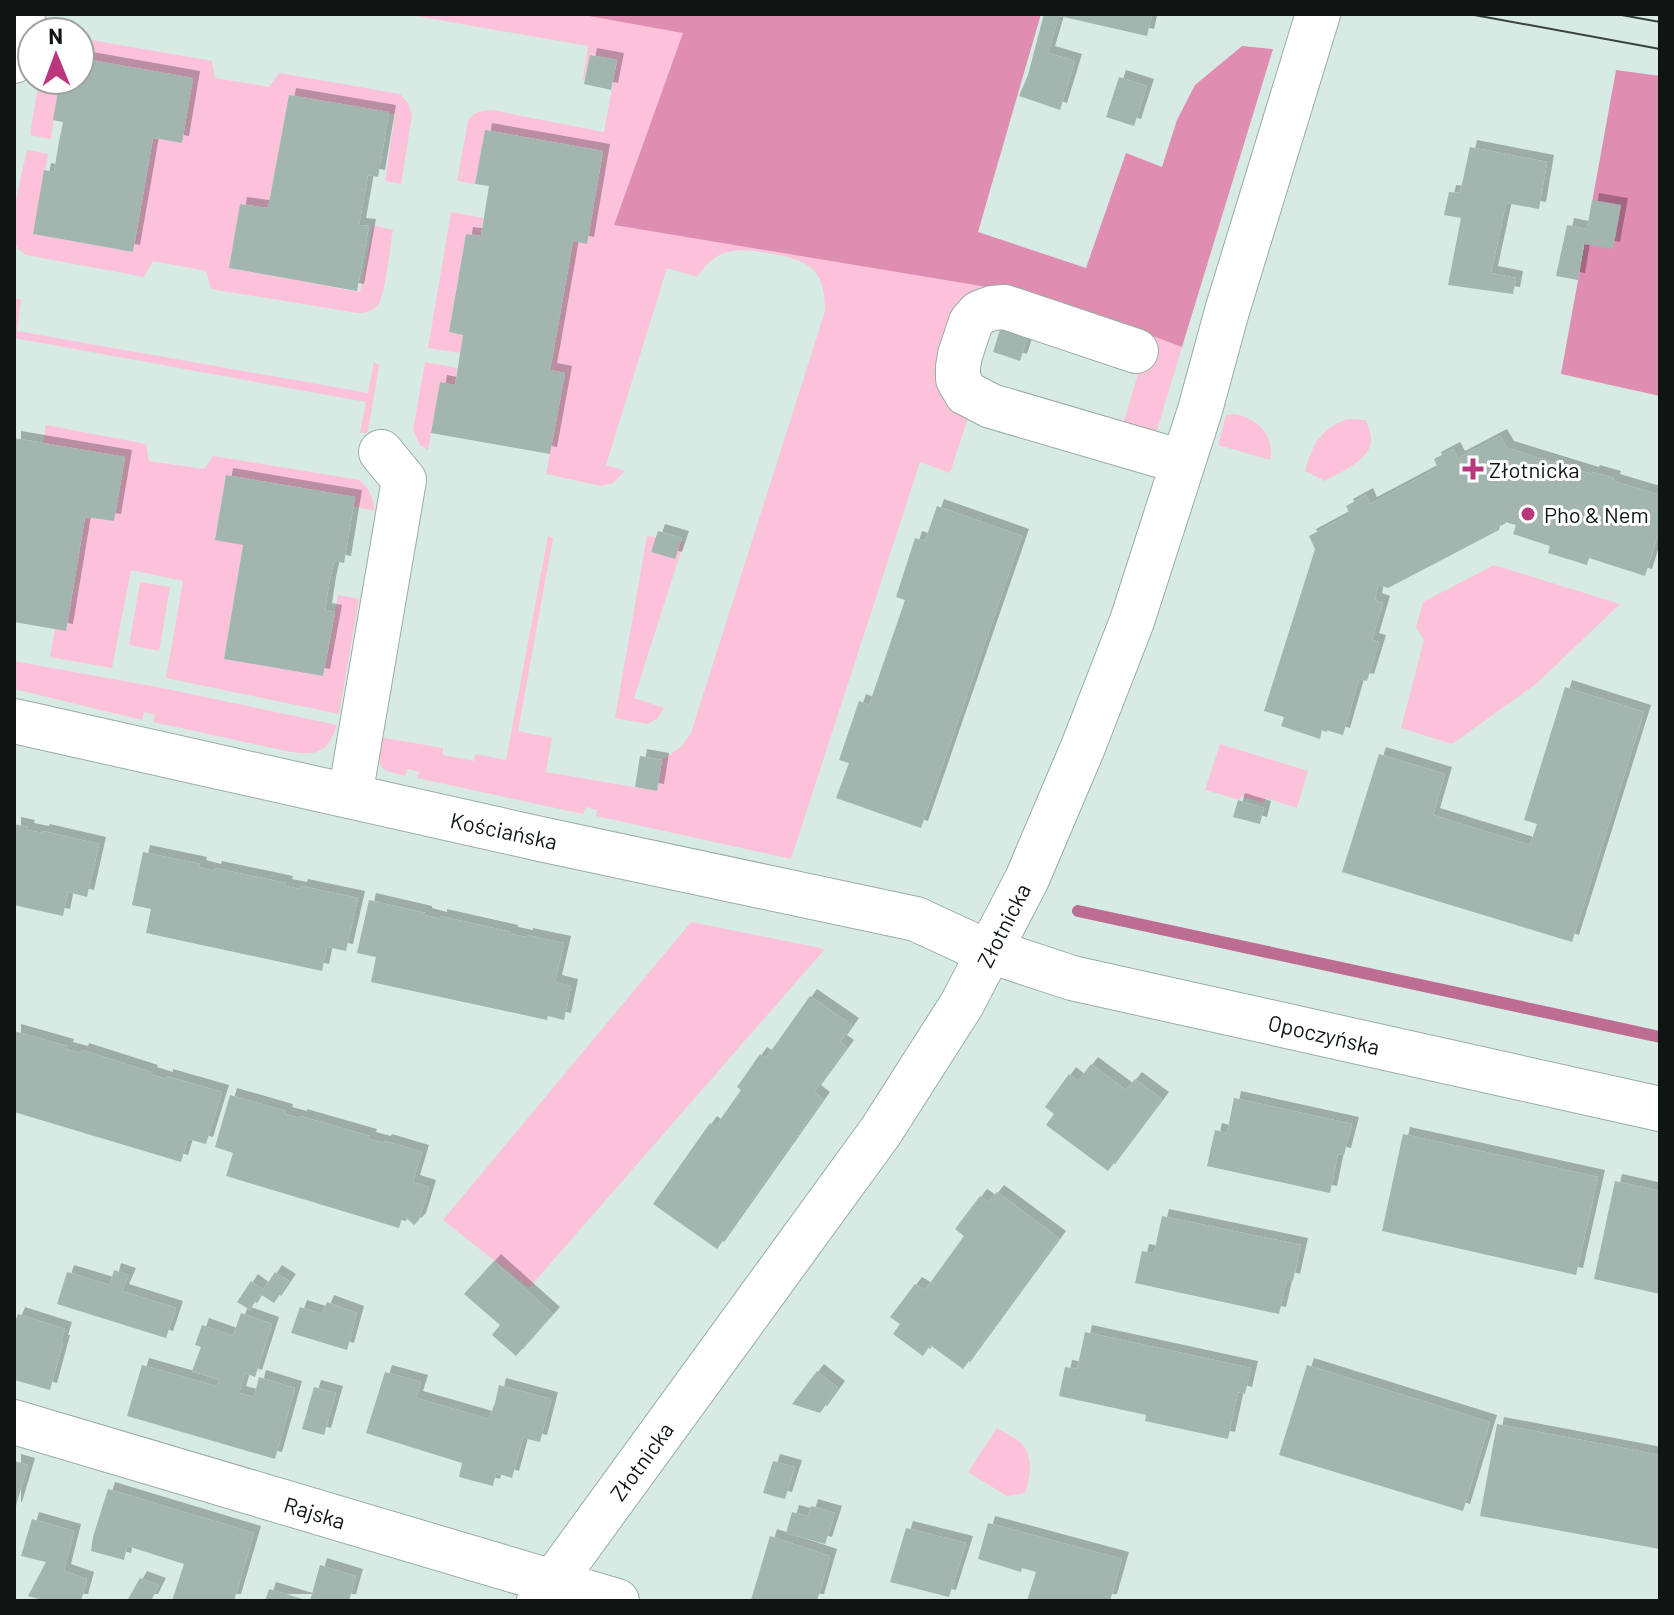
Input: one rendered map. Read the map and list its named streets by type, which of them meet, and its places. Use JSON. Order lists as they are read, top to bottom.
{
  "streets": {
    "street": [
      "Kościańska",
      "Złotnicka",
      "Opoczyńska",
      "Rajska"
    ]
  },
  "crossings": [
    ["Kościańska", "Złotnicka"],
    ["Kościańska", "Opoczyńska"],
    ["Złotnicka", "Opoczyńska"],
    ["Złotnicka", "Rajska"]
  ],
  "places": {
    "health": ["Złotnicka"],
    "other": ["Pho & Nem"]
  },
  "north": "top"
}
